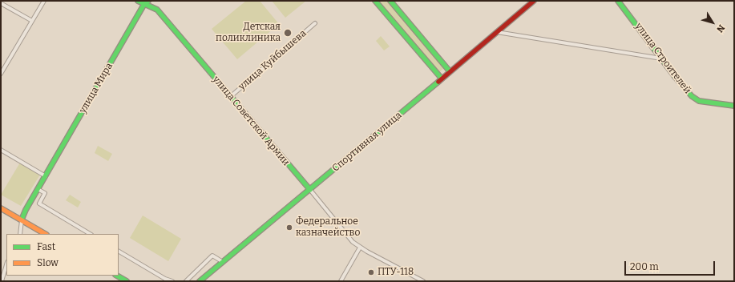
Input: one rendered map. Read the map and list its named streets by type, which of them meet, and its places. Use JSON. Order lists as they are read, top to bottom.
{
  "streets": {
    "main road": [
      "улица Строителей",
      "улица Мира",
      "улица Советской Армии",
      "Спортивная улица"
    ],
    "street": ["улица Куйбышева"]
  },
  "crossings": [
    ["улица Куйбышева", "улица Советской Армии"],
    ["улица Мира", "улица Советской Армии"],
    ["улица Советской Армии", "Спортивная улица"]
  ],
  "places": ["Детская поликлиника", "Федеральное казначейство", "ПТУ-118"],
  "legend": ["Fast", "Slow"],
  "scale_bar": "200 m",
  "north": "bottom right"
}
